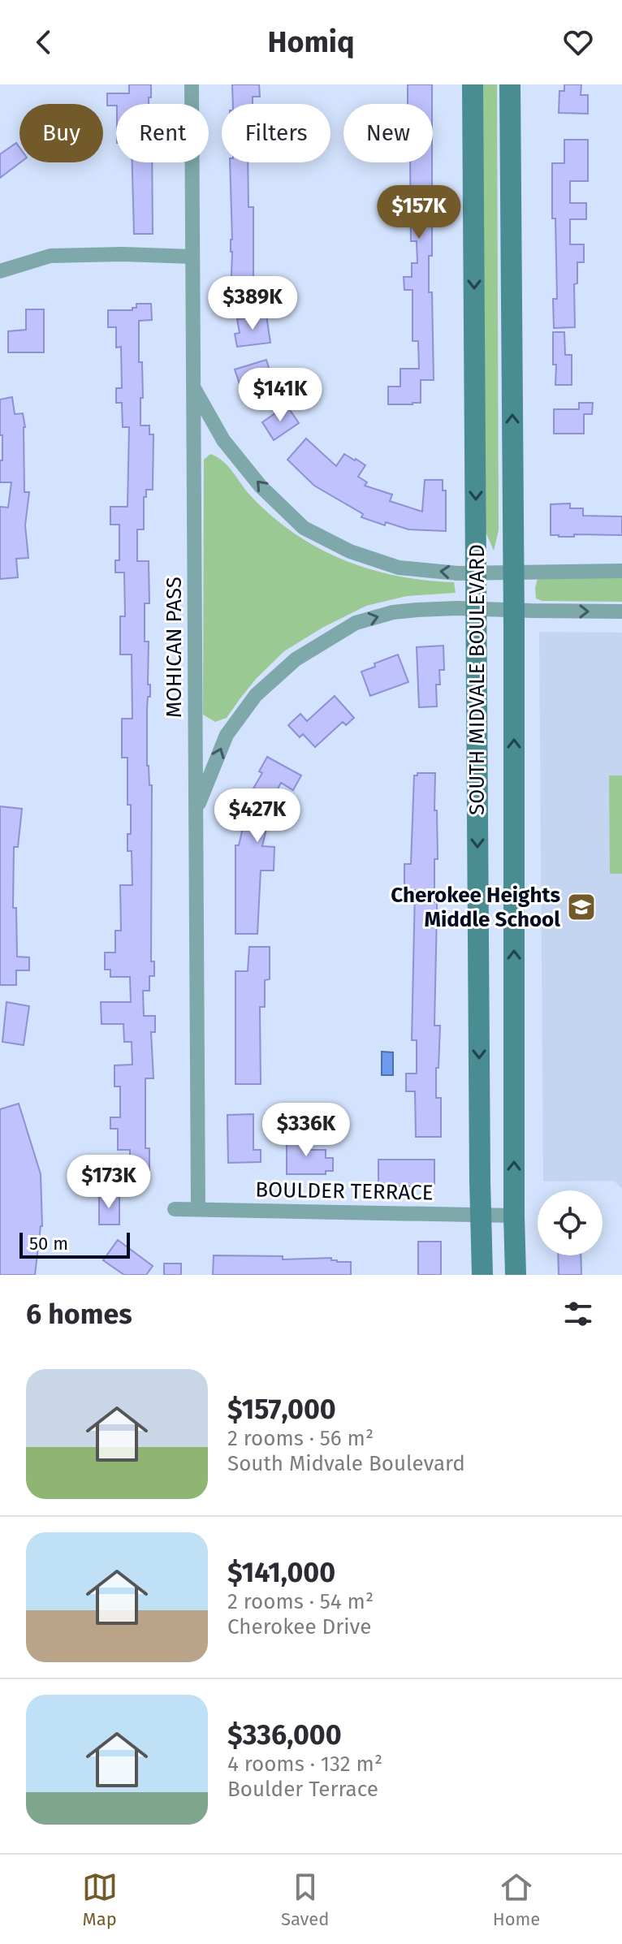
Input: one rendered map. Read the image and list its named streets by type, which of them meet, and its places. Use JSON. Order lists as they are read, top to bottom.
{
  "streets": {
    "main road": ["SOUTH MIDVALE BOULEVARD"],
    "street": ["MOHICAN PASS", "BOULDER TERRACE"]
  },
  "crossings": [
    ["MOHICAN PASS", "BOULDER TERRACE"],
    ["SOUTH MIDVALE BOULEVARD", "BOULDER TERRACE"]
  ],
  "places": {
    "school or university": ["Cherokee Heights Middle School"]
  },
  "scale_bar": "50 m",
  "page": {
    "header": "Homiq",
    "chip": [
      "Buy",
      "Rent",
      "Filters",
      "New"
    ],
    "price": [
      "$157K",
      "$389K",
      "$141K",
      "$427K",
      "$336K",
      "$173K"
    ],
    "scale": "50 m",
    "heading": "6 homes",
    "list": [
      {
        "name": "$157,000",
        "note": "2 rooms · 56 m² · South Midvale Boulevard"
      },
      {
        "name": "$141,000",
        "note": "2 rooms · 54 m² · Cherokee Drive"
      },
      {
        "name": "$336,000",
        "note": "4 rooms · 132 m² · Boulder Terrace"
      }
    ],
    "tabs": ["Map", "Saved", "Home"]
  }
}
